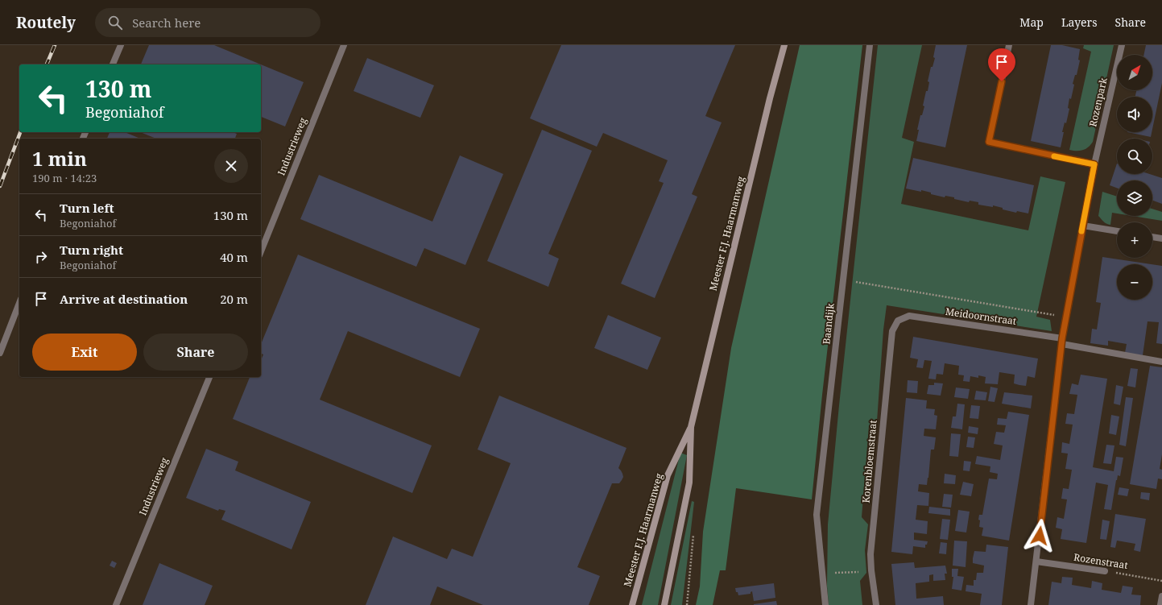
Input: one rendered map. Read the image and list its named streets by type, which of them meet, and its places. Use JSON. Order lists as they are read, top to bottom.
{
  "streets": {
    "main road": ["Meester F.J. Haarmanweg"],
    "street": [
      "Rozenpark",
      "Industrieweg",
      "Meidoornstraat",
      "Baandijk",
      "Korenbloemstraat",
      "Rozenstraat"
    ]
  },
  "crossings": [
    ["Meidoornstraat", "Korenbloemstraat"]
  ],
  "north": "top right",
  "page": {
    "header": "Routely",
    "search": "Search here",
    "nav": ["Map", "Layers", "Share"],
    "map_buttons": ["+", "−"],
    "turn": ["130 m", "Begoniahof"],
    "heading": ["1 min", "190 m · 14:23"],
    "list": [
      {
        "name": "Turn left",
        "note": "Begoniahof",
        "value": "130 m"
      },
      {
        "name": "Turn right",
        "note": "Begoniahof",
        "value": "40 m"
      },
      {
        "name": "Arrive at destination",
        "value": "20 m"
      }
    ],
    "buttons": ["Exit", "Share"]
  }
}
